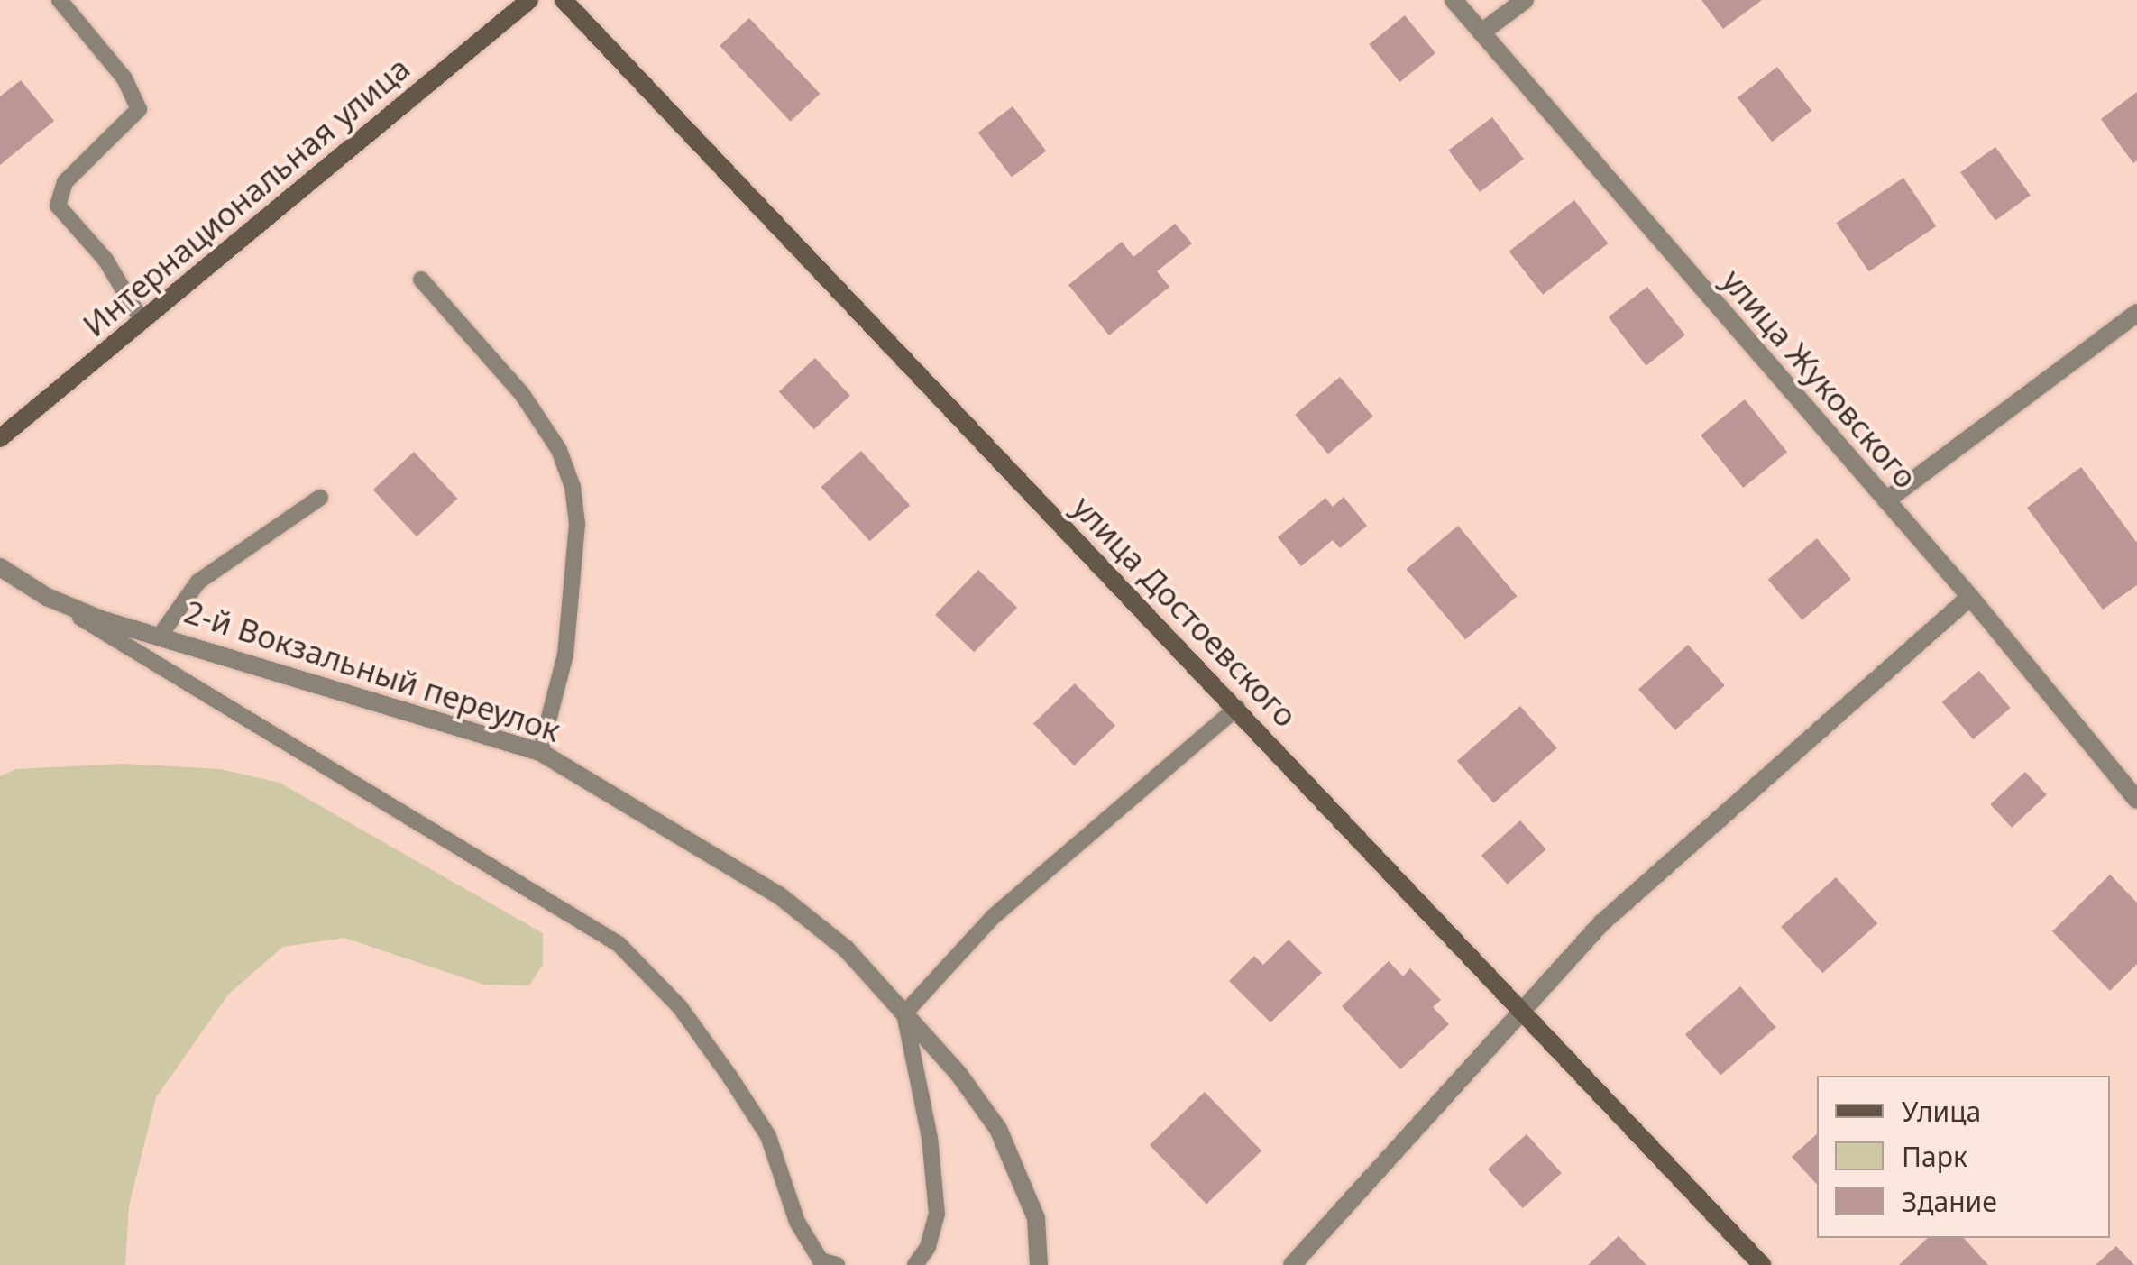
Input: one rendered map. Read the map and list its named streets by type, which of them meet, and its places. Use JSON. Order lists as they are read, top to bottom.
{
  "streets": {
    "main road": ["Интернациональная улица", "улица Достоевского"],
    "street": ["улица Жуковского", "2-й Вокзальный переулок"]
  },
  "legend": ["Улица", "Парк", "Здание"]
}
